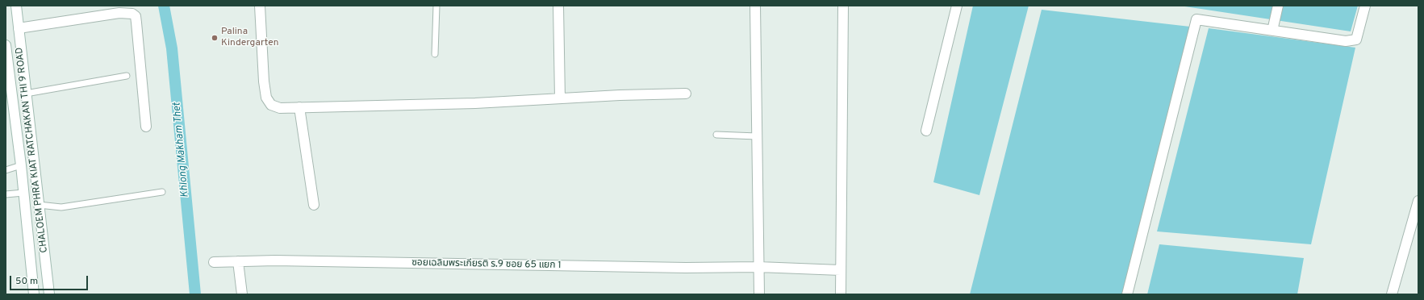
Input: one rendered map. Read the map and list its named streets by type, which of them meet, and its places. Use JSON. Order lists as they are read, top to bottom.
{
  "streets": {
    "street": ["CHALOEM PHRA KIAT RATCHAKAN THI 9 ROAD", "ซอยเฉลิมพระเกียรติ ร.9 ซอย 65 แยก 1"]
  },
  "water": ["Khlong Makham Thet"],
  "places": ["Palina Kindergarten"],
  "scale_bar": "50 m"
}
